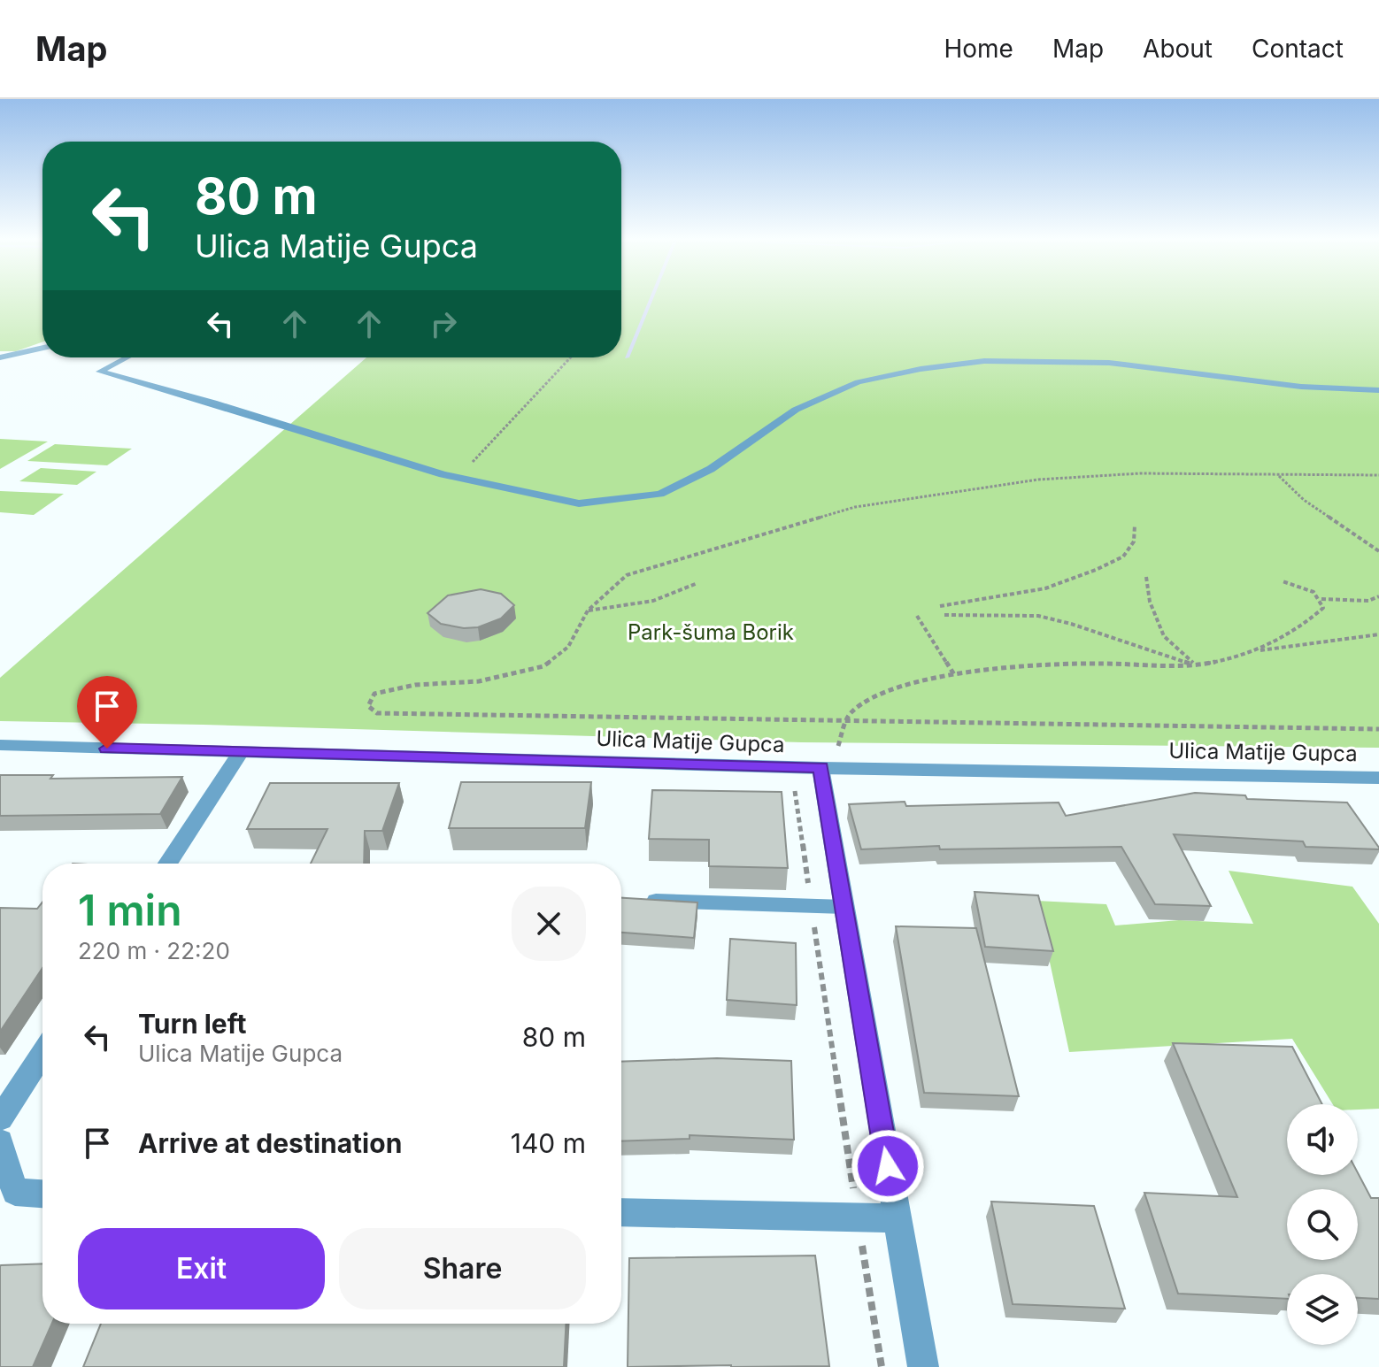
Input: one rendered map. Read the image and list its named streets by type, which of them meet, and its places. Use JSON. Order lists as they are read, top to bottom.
{
  "streets": {
    "street": ["Ulica Matije Gupca"]
  },
  "parks": ["Park-šuma Borik"],
  "page": {
    "header": "Map",
    "nav": [
      "Home",
      "Map",
      "About",
      "Contact"
    ],
    "turn": ["80 m", "Ulica Matije Gupca"],
    "heading": ["1 min", "220 m · 22:20"],
    "list": [
      {
        "name": "Turn left",
        "note": "Ulica Matije Gupca",
        "value": "80 m"
      },
      {
        "name": "Arrive at destination",
        "value": "140 m"
      }
    ],
    "buttons": ["Exit", "Share"]
  }
}
